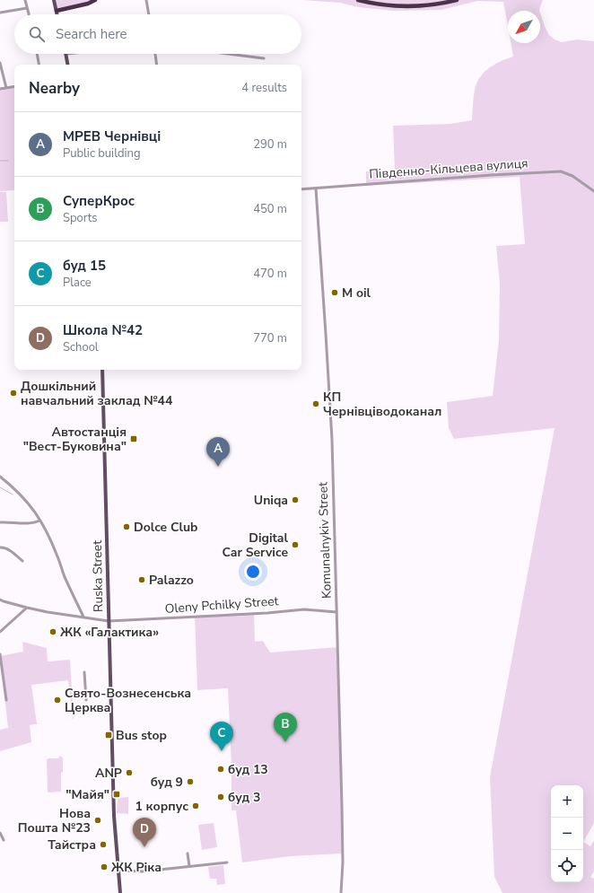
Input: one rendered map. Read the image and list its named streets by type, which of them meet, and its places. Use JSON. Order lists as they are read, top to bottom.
{
  "streets": {
    "main road": ["Ruska Street"],
    "street": ["Південно-Кільцева вулиця", "Komunalnykiv Street", "Oleny Pchilky Street"]
  },
  "crossings": [
    ["Південно-Кільцева вулиця", "Komunalnykiv Street"],
    ["Komunalnykiv Street", "Oleny Pchilky Street"],
    ["Ruska Street", "Oleny Pchilky Street"]
  ],
  "places": {
    "other": [
      "M oil",
      "Дошкільний навчальний заклад №44",
      "КП Чернівціводоканал",
      "Uniqa",
      "Dolce Club",
      "Digital Car Service",
      "Palazzo",
      "ЖК «Галактика»",
      "Свято-Вознесенська Церква",
      "буд 13",
      "ANP",
      "буд 9",
      "буд 3",
      "1 корпус",
      "Нова Пошта №23",
      "Тайстра",
      "ЖК Ріка"
    ],
    "transit": ["Автостанція \"Вест-Буковина\"", "Bus stop", "\"Майя\""]
  },
  "north": "bottom left",
  "page": {
    "search": "Search here",
    "heading": ["Nearby", "4 results"],
    "list": [
      {
        "mark": "A",
        "name": "МРЕВ Чернівці",
        "note": "Public building",
        "value": "290 m"
      },
      {
        "mark": "B",
        "name": "СуперКрос",
        "note": "Sports",
        "value": "450 m"
      },
      {
        "mark": "C",
        "name": "буд 15",
        "note": "Place",
        "value": "470 m"
      },
      {
        "mark": "D",
        "name": "Школа №42",
        "note": "School",
        "value": "770 m"
      }
    ],
    "pins": [
      "A",
      "B",
      "C",
      "D"
    ],
    "map_buttons": ["+", "−"]
  }
}
